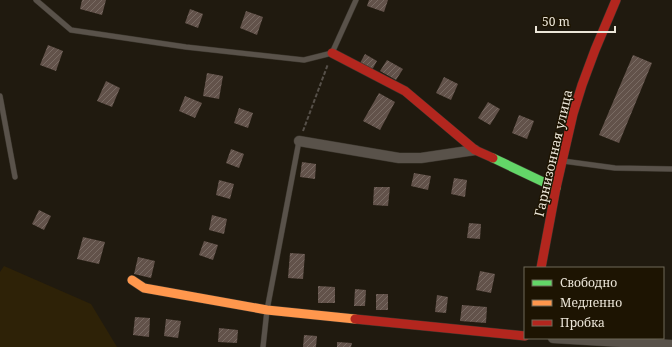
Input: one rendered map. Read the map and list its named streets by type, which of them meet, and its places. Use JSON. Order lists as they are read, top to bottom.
{
  "streets": {
    "street": ["Гарнизонная улица"]
  },
  "legend": ["Свободно", "Медленно", "Пробка"],
  "scale_bar": "50 m"
}
